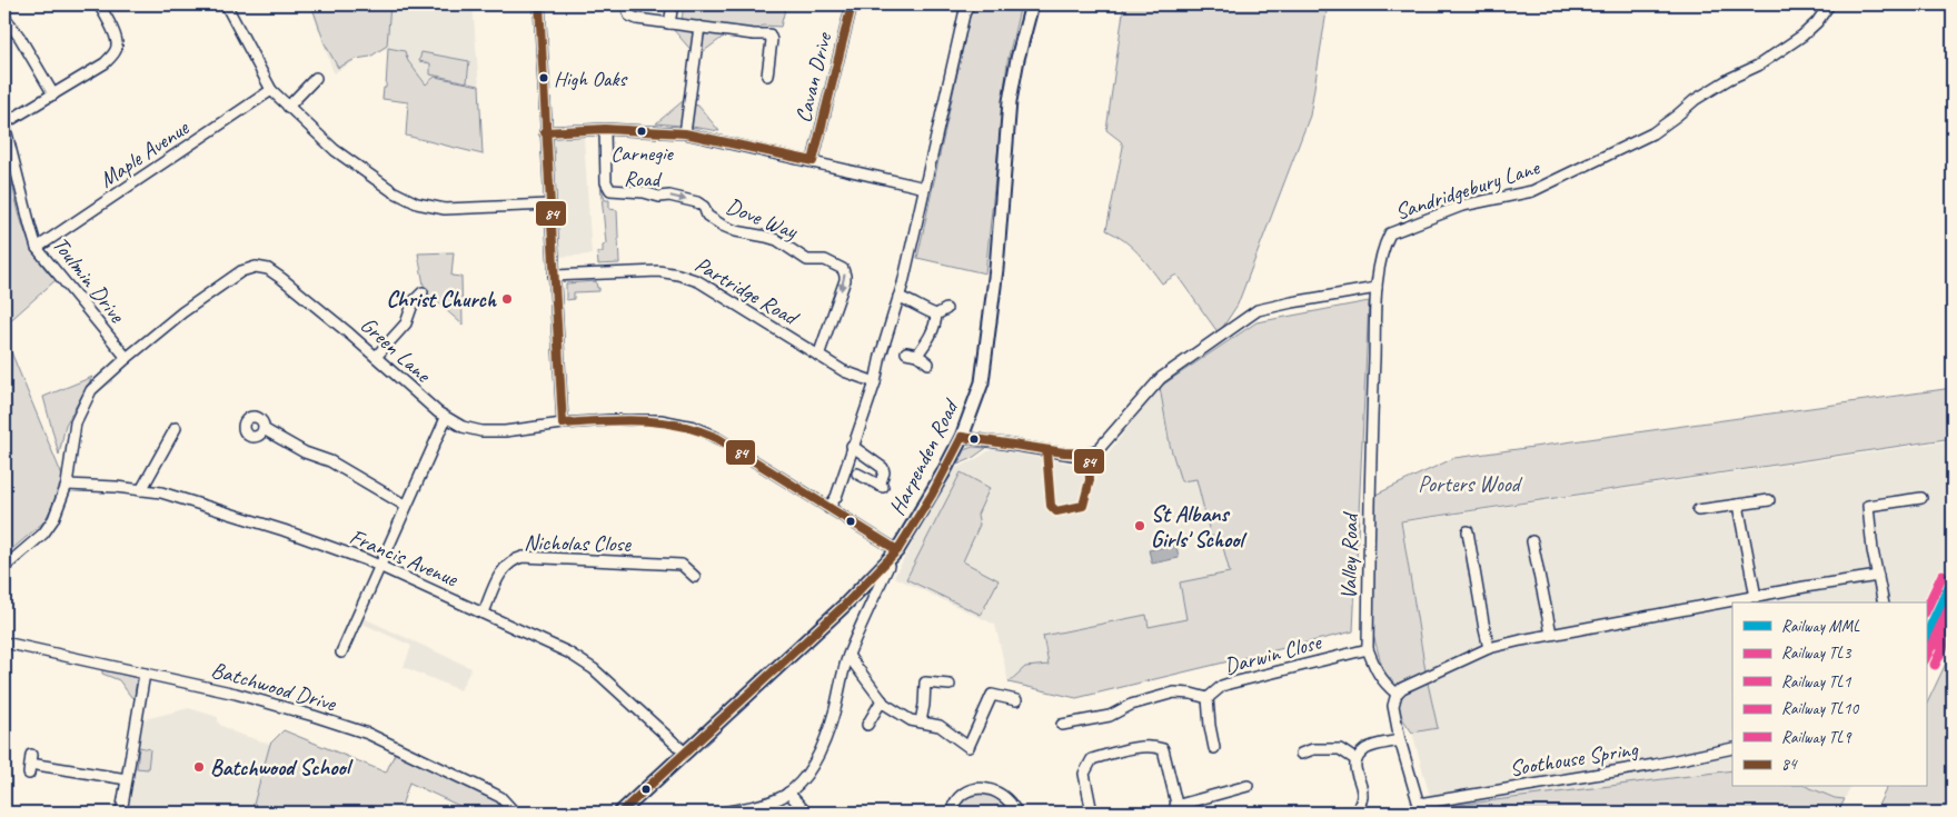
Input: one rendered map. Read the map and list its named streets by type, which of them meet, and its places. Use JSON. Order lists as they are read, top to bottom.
{
  "streets": {
    "main road": ["Harpenden Road"],
    "street": [
      "Cavan Drive",
      "Maple Avenue",
      "Sandridgebury Lane",
      "Dove Way",
      "Toulmin Drive",
      "Partridge Road",
      "Green Lane",
      "Nicholas Close",
      "Francis Avenue",
      "Valley Road",
      "Darwin Close",
      "Batchwood Drive",
      "Soothouse Spring"
    ]
  },
  "crossings": [
    ["Maple Avenue", "Toulmin Drive"],
    ["Sandridgebury Lane", "Valley Road"],
    ["Dove Way", "Partridge Road"],
    ["Toulmin Drive", "Green Lane"],
    ["Green Lane", "Harpenden Road"],
    ["Green Lane", "Francis Avenue"],
    ["Harpenden Road", "Francis Avenue"],
    ["Nicholas Close", "Francis Avenue"],
    ["Valley Road", "Darwin Close"]
  ],
  "parks": ["Porters Wood"],
  "places": [
    "High Oaks",
    "Carnegie Road",
    "Christ Church",
    "St Albans Girls' School",
    "Batchwood School"
  ],
  "lines": [
    "transit line 84",
    "rail line TL1",
    "rail line MML",
    "rail line TL10",
    "rail line TL3",
    "rail line TL9"
  ],
  "legend": [
    "Railway MML",
    "Railway TL3",
    "Railway TL1",
    "Railway TL10",
    "Railway TL9",
    "84"
  ]
}
